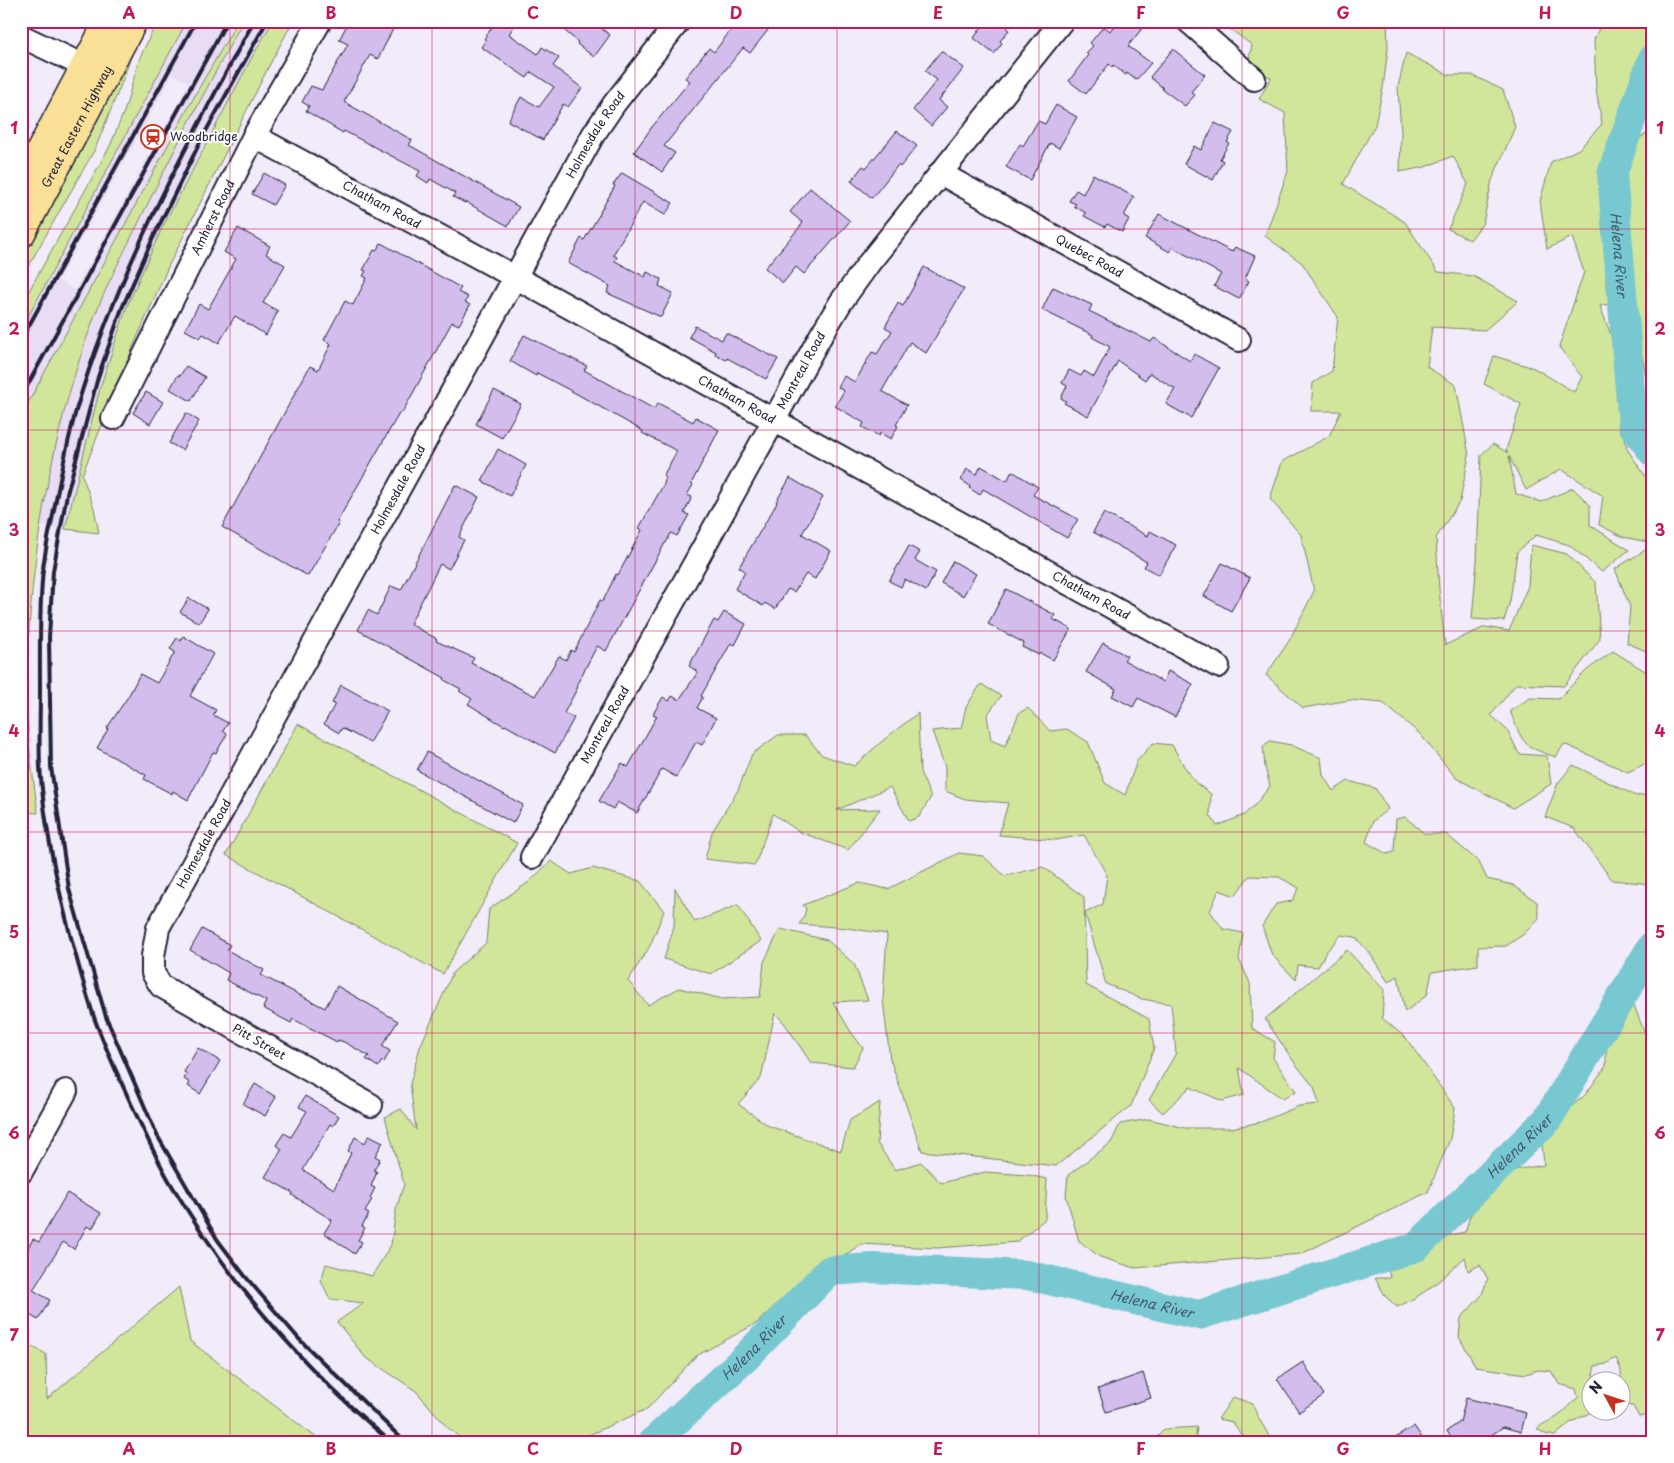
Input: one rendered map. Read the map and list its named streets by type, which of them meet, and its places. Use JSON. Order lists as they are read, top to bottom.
{
  "streets": {
    "highway": ["Great Eastern Highway"],
    "street": [
      "Holmesdale Road",
      "Chatham Road",
      "Amherst Road",
      "Quebec Road",
      "Montreal Road",
      "Pitt Street"
    ]
  },
  "crossings": [
    ["Holmesdale Road", "Chatham Road"],
    ["Holmesdale Road", "Pitt Street"],
    ["Chatham Road", "Amherst Road"],
    ["Chatham Road", "Montreal Road"],
    ["Quebec Road", "Montreal Road"]
  ],
  "water": ["Helena River"],
  "places": {
    "station": ["Woodbridge"]
  },
  "north": "top left",
  "grid": {
    "columns": [
      "A",
      "B",
      "C",
      "D",
      "E",
      "F",
      "G",
      "H"
    ],
    "rows": [
      "1",
      "2",
      "3",
      "4",
      "5",
      "6",
      "7"
    ]
  }
}
